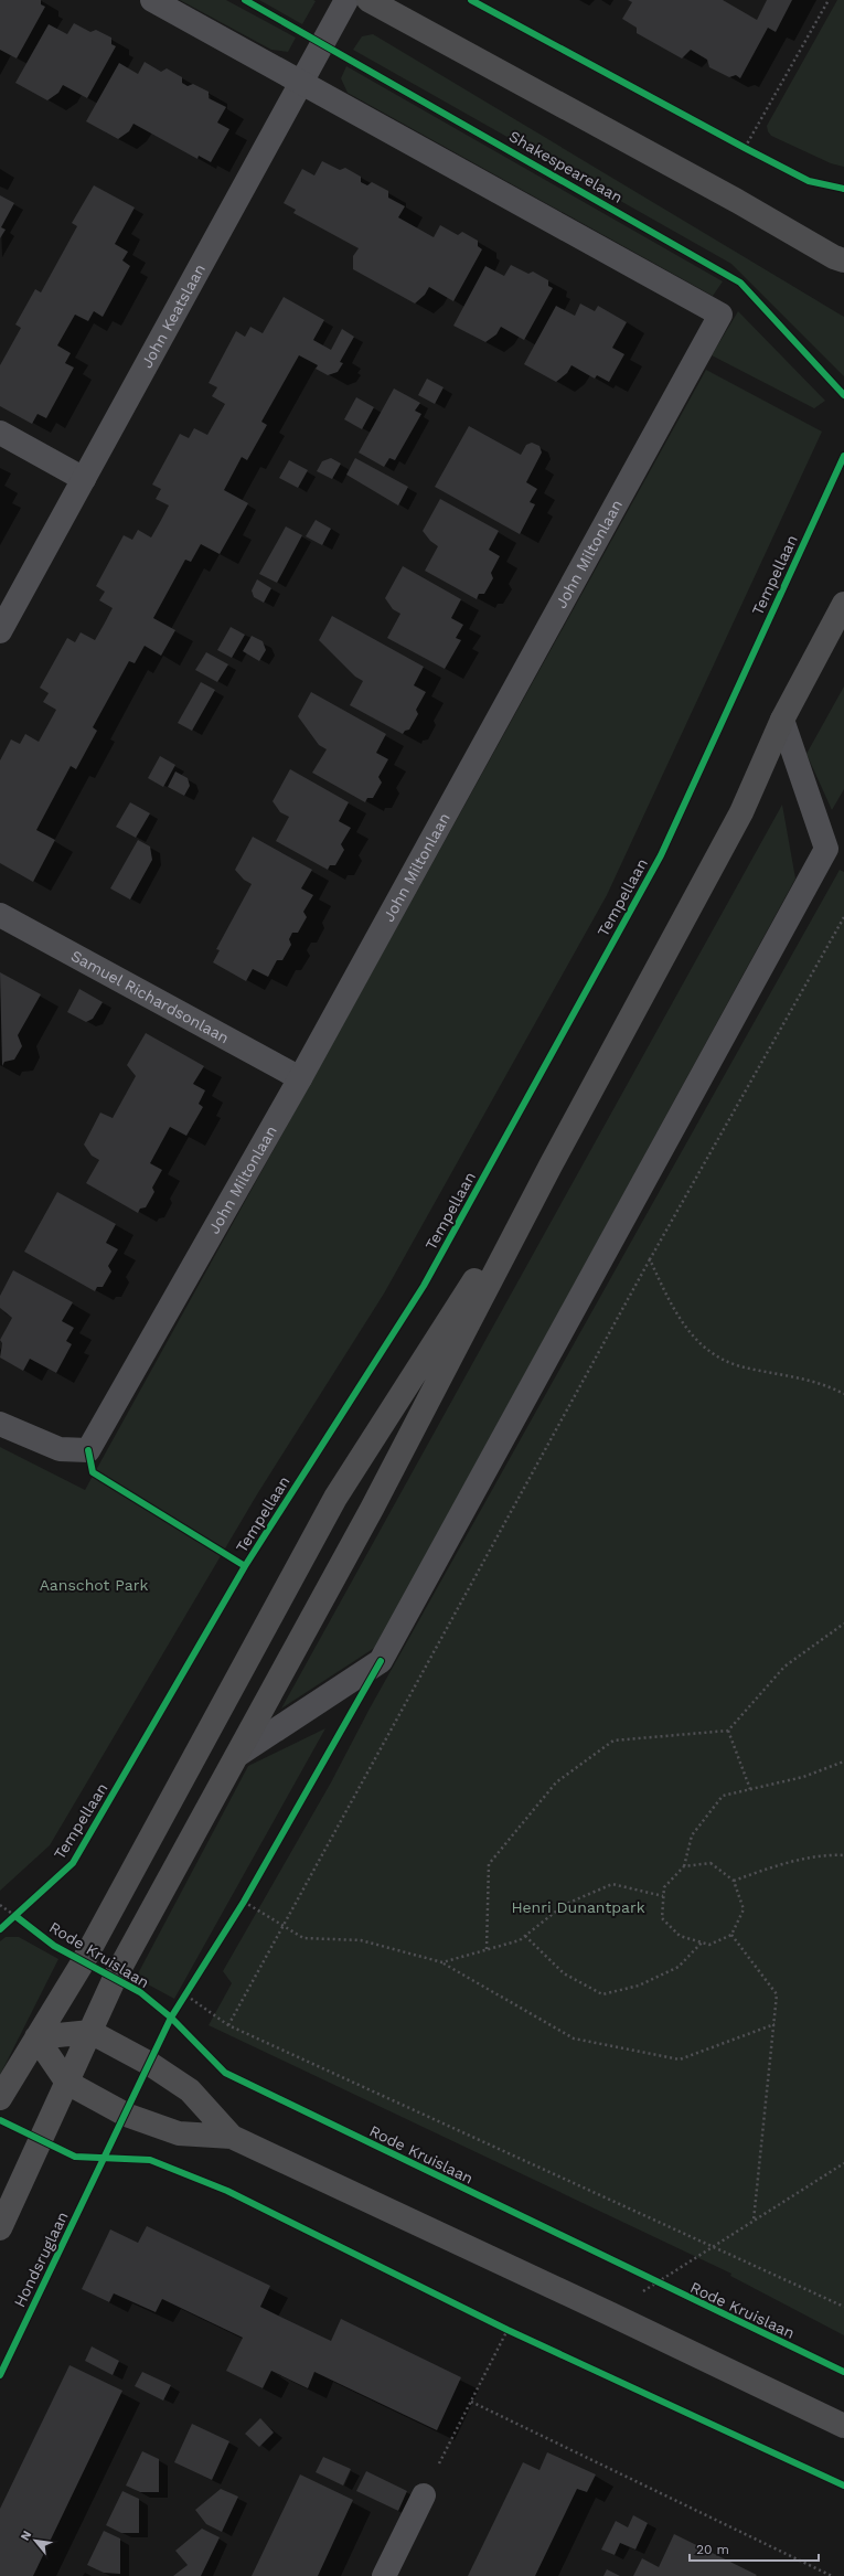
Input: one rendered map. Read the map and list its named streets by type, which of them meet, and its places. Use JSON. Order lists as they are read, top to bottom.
{
  "streets": {
    "street": ["John Keatslaan", "John Miltonlaan", "Samuel Richardsonlaan"],
    "cycle path": [
      "Shakespearelaan",
      "Tempellaan",
      "Rode Kruislaan",
      "Hondsruglaan"
    ]
  },
  "crossings": [
    ["John Keatslaan", "John Miltonlaan"],
    ["John Miltonlaan", "Samuel Richardsonlaan"]
  ],
  "parks": ["Aanschot Park", "Henri Dunantpark"],
  "scale_bar": "20 m",
  "north": "top left"
}
